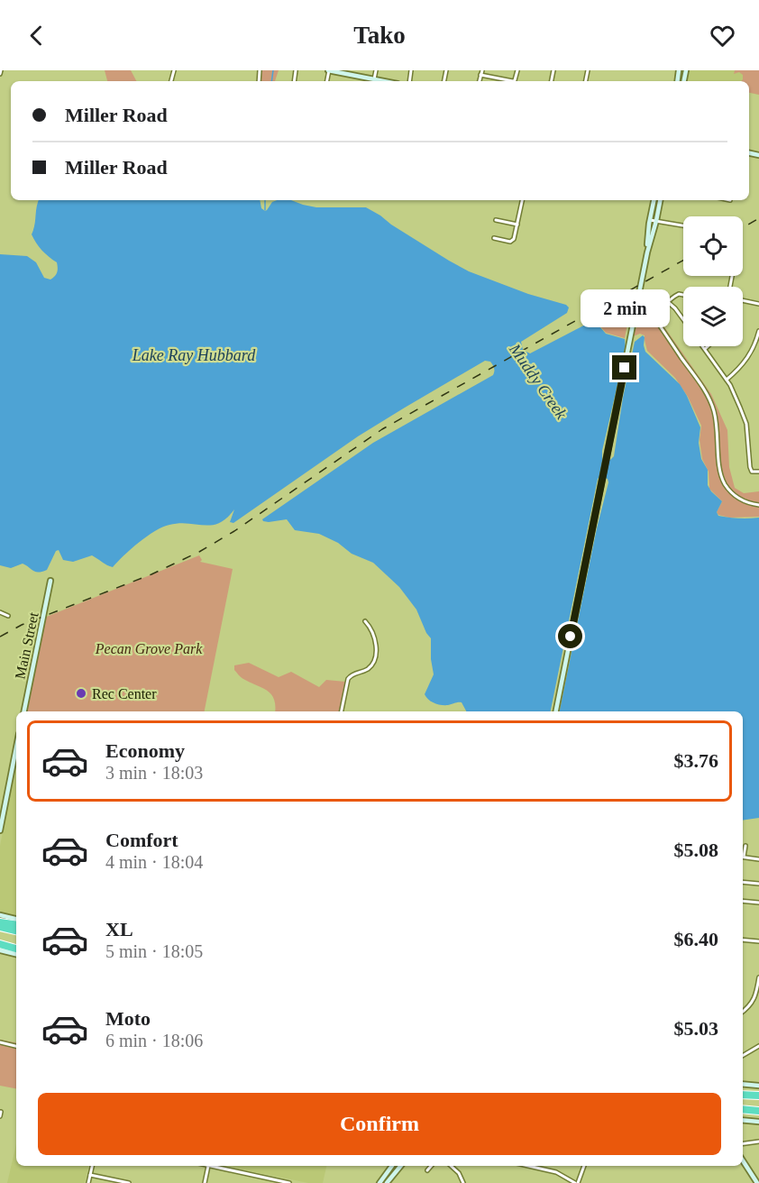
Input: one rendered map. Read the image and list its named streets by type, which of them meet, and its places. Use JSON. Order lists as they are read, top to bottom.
{
  "streets": {
    "main road": ["Main Street"]
  },
  "water": ["Lake Ray Hubbard", "Muddy Creek"],
  "parks": ["Pecan Grove Park"],
  "places": ["Rec Center"],
  "page": {
    "header": "Tako",
    "banner": ["Miller Road", "Miller Road"],
    "bubble": "2 min",
    "list": [
      {
        "name": "Economy",
        "note": "3 min · 18:03",
        "value": "$3.76"
      },
      {
        "name": "Comfort",
        "note": "4 min · 18:04",
        "value": "$5.08"
      },
      {
        "name": "XL",
        "note": "5 min · 18:05",
        "value": "$6.40"
      },
      {
        "name": "Moto",
        "note": "6 min · 18:06",
        "value": "$5.03"
      }
    ],
    "buttons": "Confirm"
  }
}
